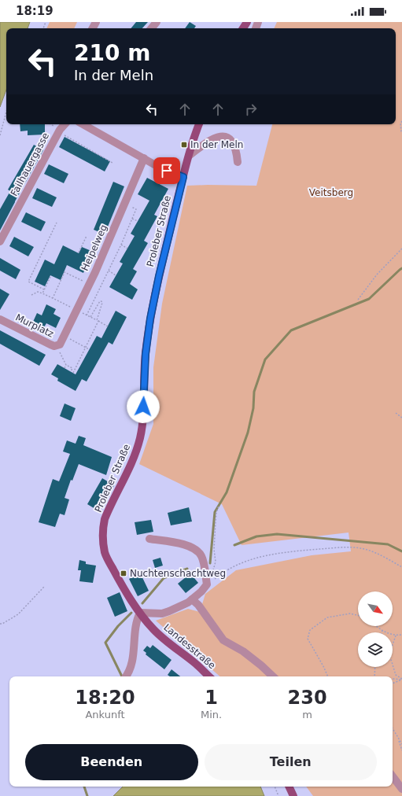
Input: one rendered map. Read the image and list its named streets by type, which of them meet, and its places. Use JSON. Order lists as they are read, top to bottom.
{
  "streets": {
    "main road": ["Proleber Straße", "Landesstraße"],
    "street": ["Failhauergasse", "Heipelweg", "Murplatz"]
  },
  "crossings": [
    ["Proleber Straße", "Landesstraße"],
    ["Heipelweg", "Murplatz"]
  ],
  "parks": ["Veitsberg"],
  "places": {
    "transit": ["In der Meln", "Nuchtenschachtweg"]
  },
  "north": "bottom right",
  "page": {
    "status": "18:19",
    "turn": ["210 m", "In der Meln"],
    "eta": [
      "18:20",
      "Ankunft",
      "1",
      "Min.",
      "230",
      "m"
    ],
    "buttons": ["Beenden", "Teilen"]
  }
}
